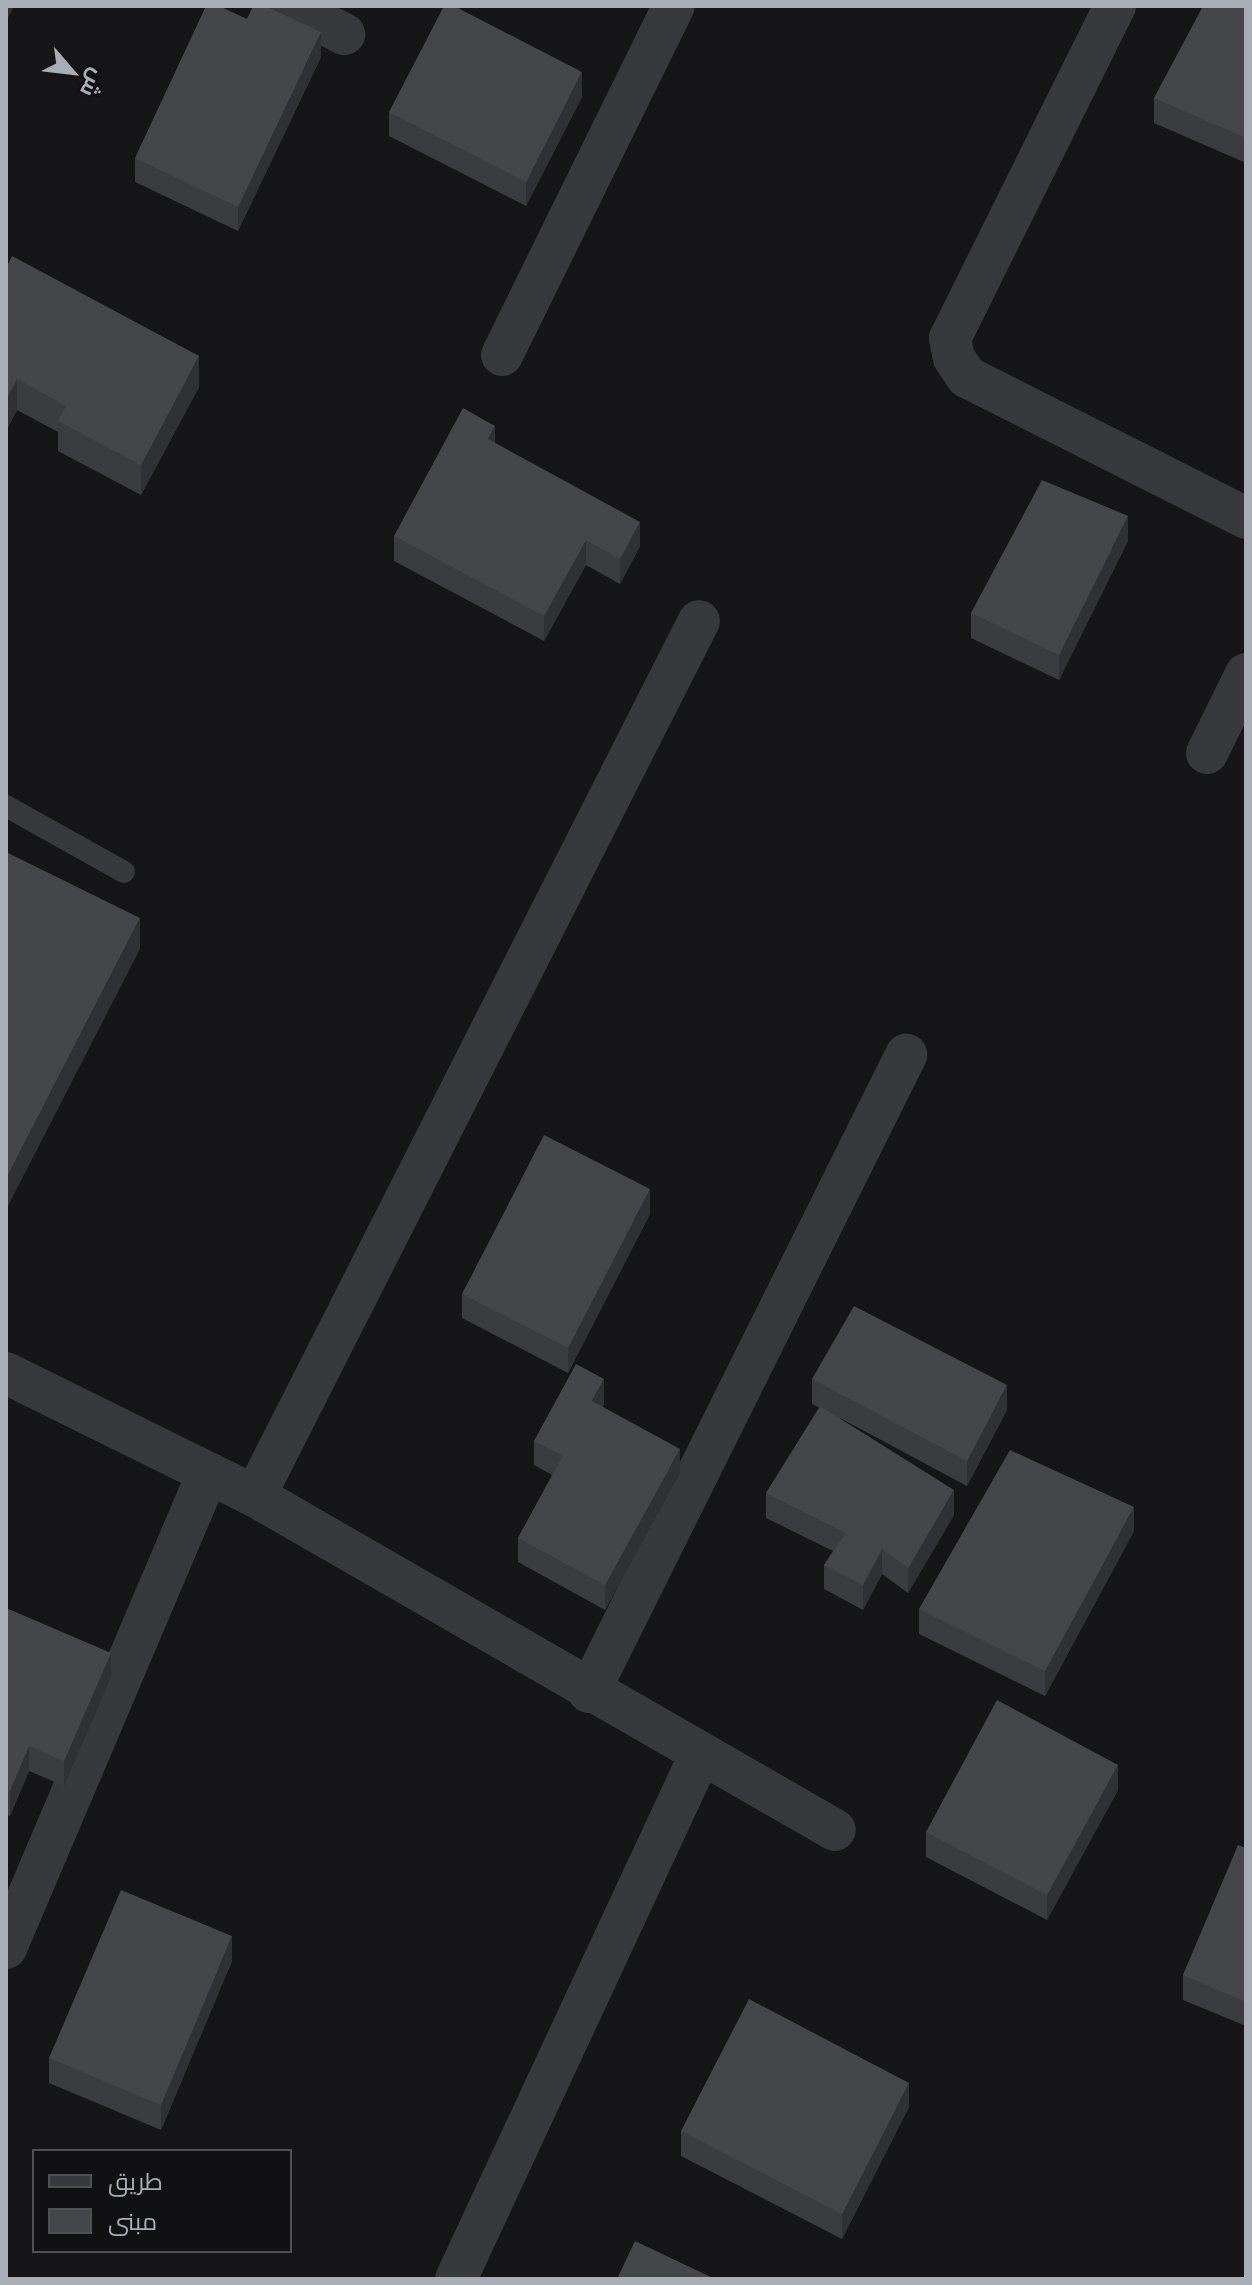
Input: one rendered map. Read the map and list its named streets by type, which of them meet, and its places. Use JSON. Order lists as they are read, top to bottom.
{
  "legend": ["طريق", "مبنى"],
  "north": "bottom right"
}
